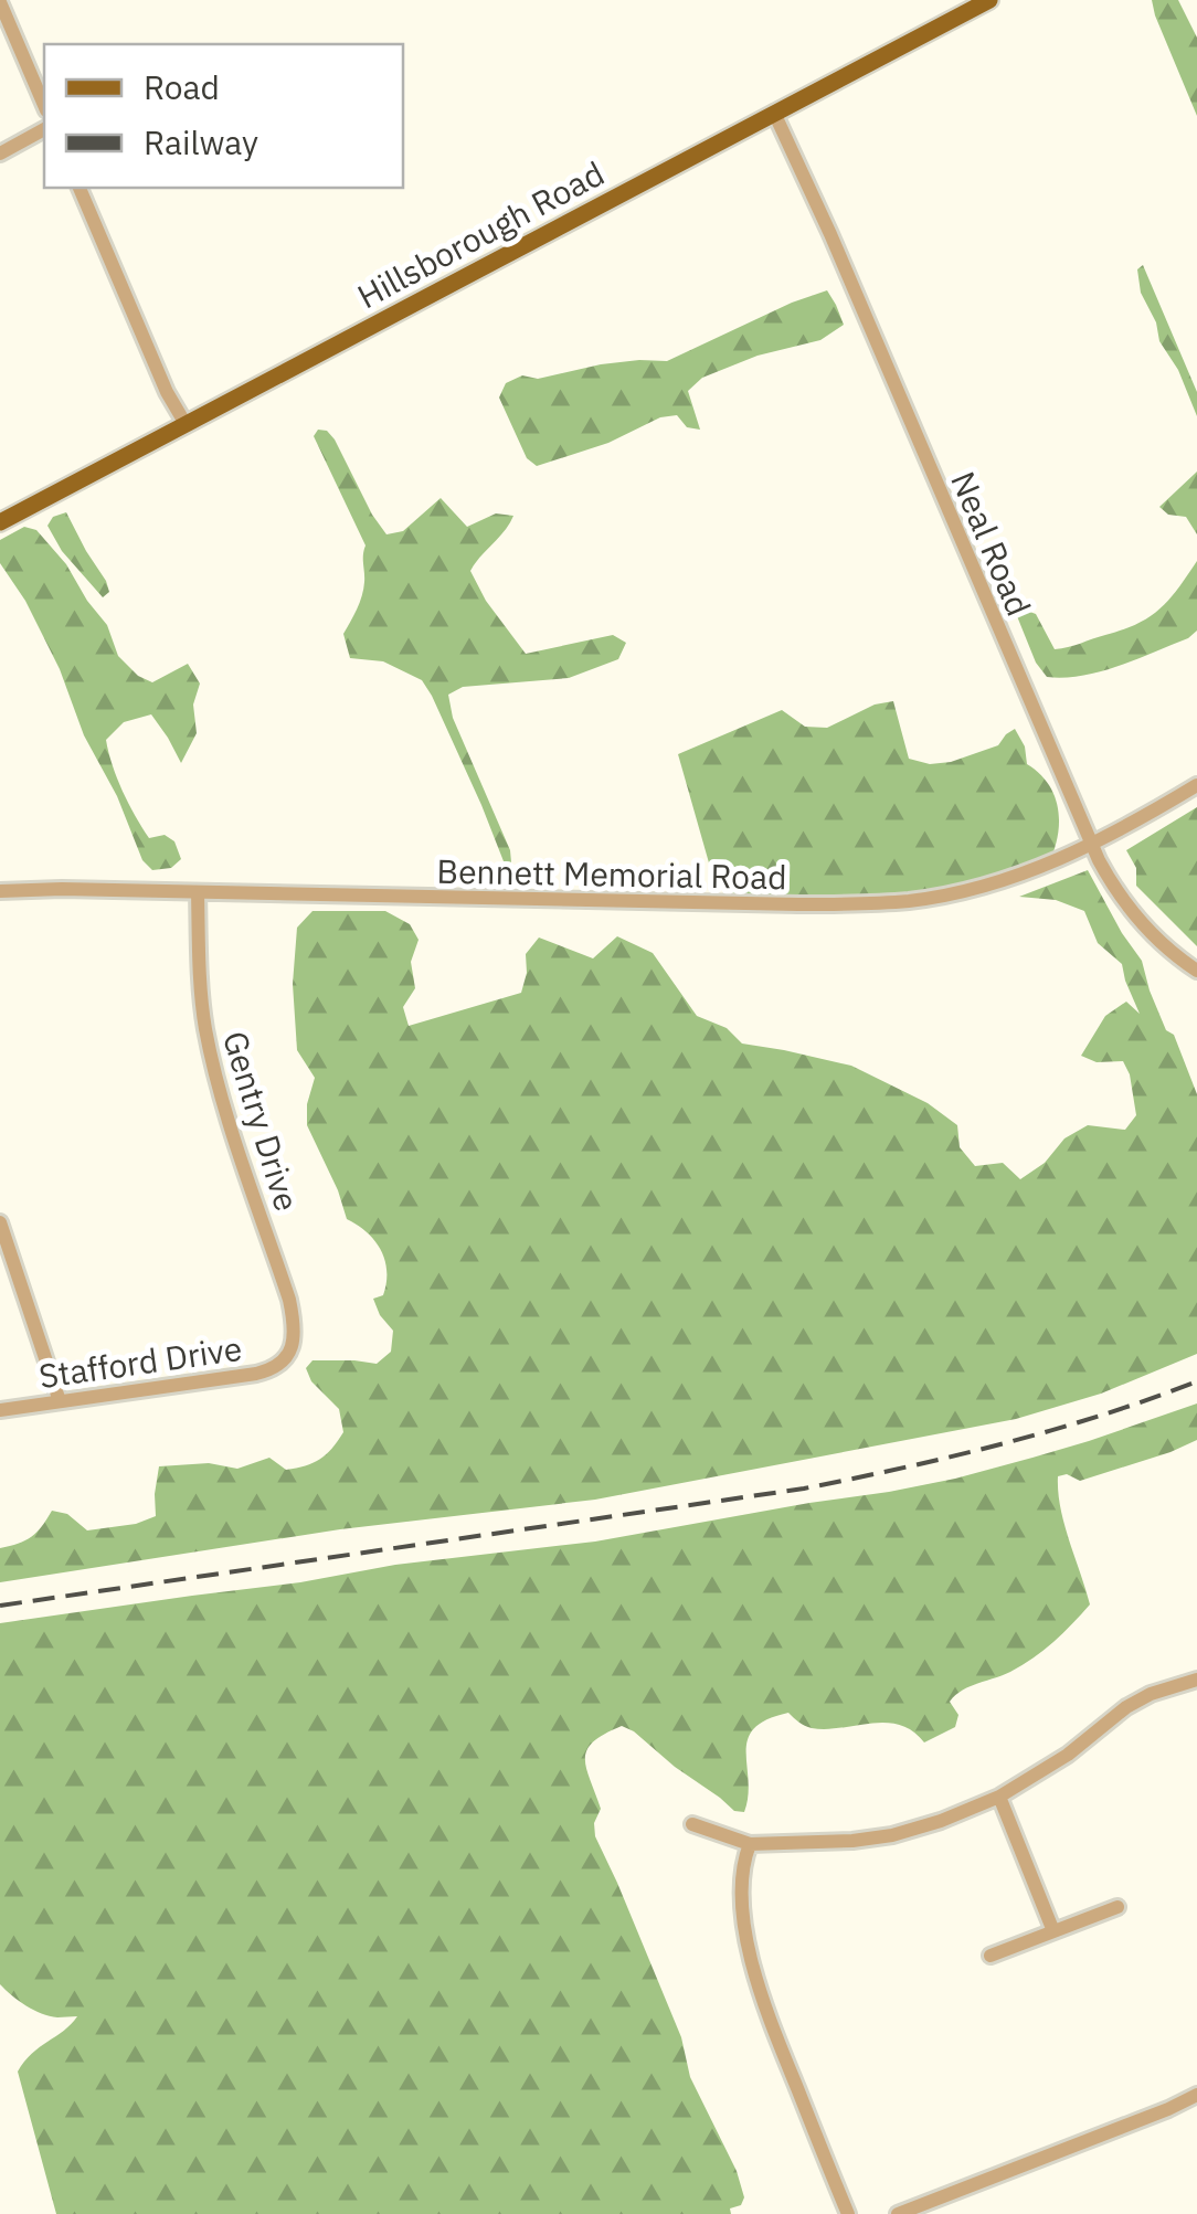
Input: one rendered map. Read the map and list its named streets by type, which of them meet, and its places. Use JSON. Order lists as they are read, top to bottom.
{
  "streets": {
    "main road": ["Hillsborough Road"],
    "street": [
      "Neal Road",
      "Bennett Memorial Road",
      "Gentry Drive",
      "Stafford Drive"
    ]
  },
  "crossings": [
    ["Hillsborough Road", "Neal Road"],
    ["Neal Road", "Bennett Memorial Road"],
    ["Bennett Memorial Road", "Gentry Drive"],
    ["Gentry Drive", "Stafford Drive"]
  ],
  "legend": ["Road", "Railway"]
}
